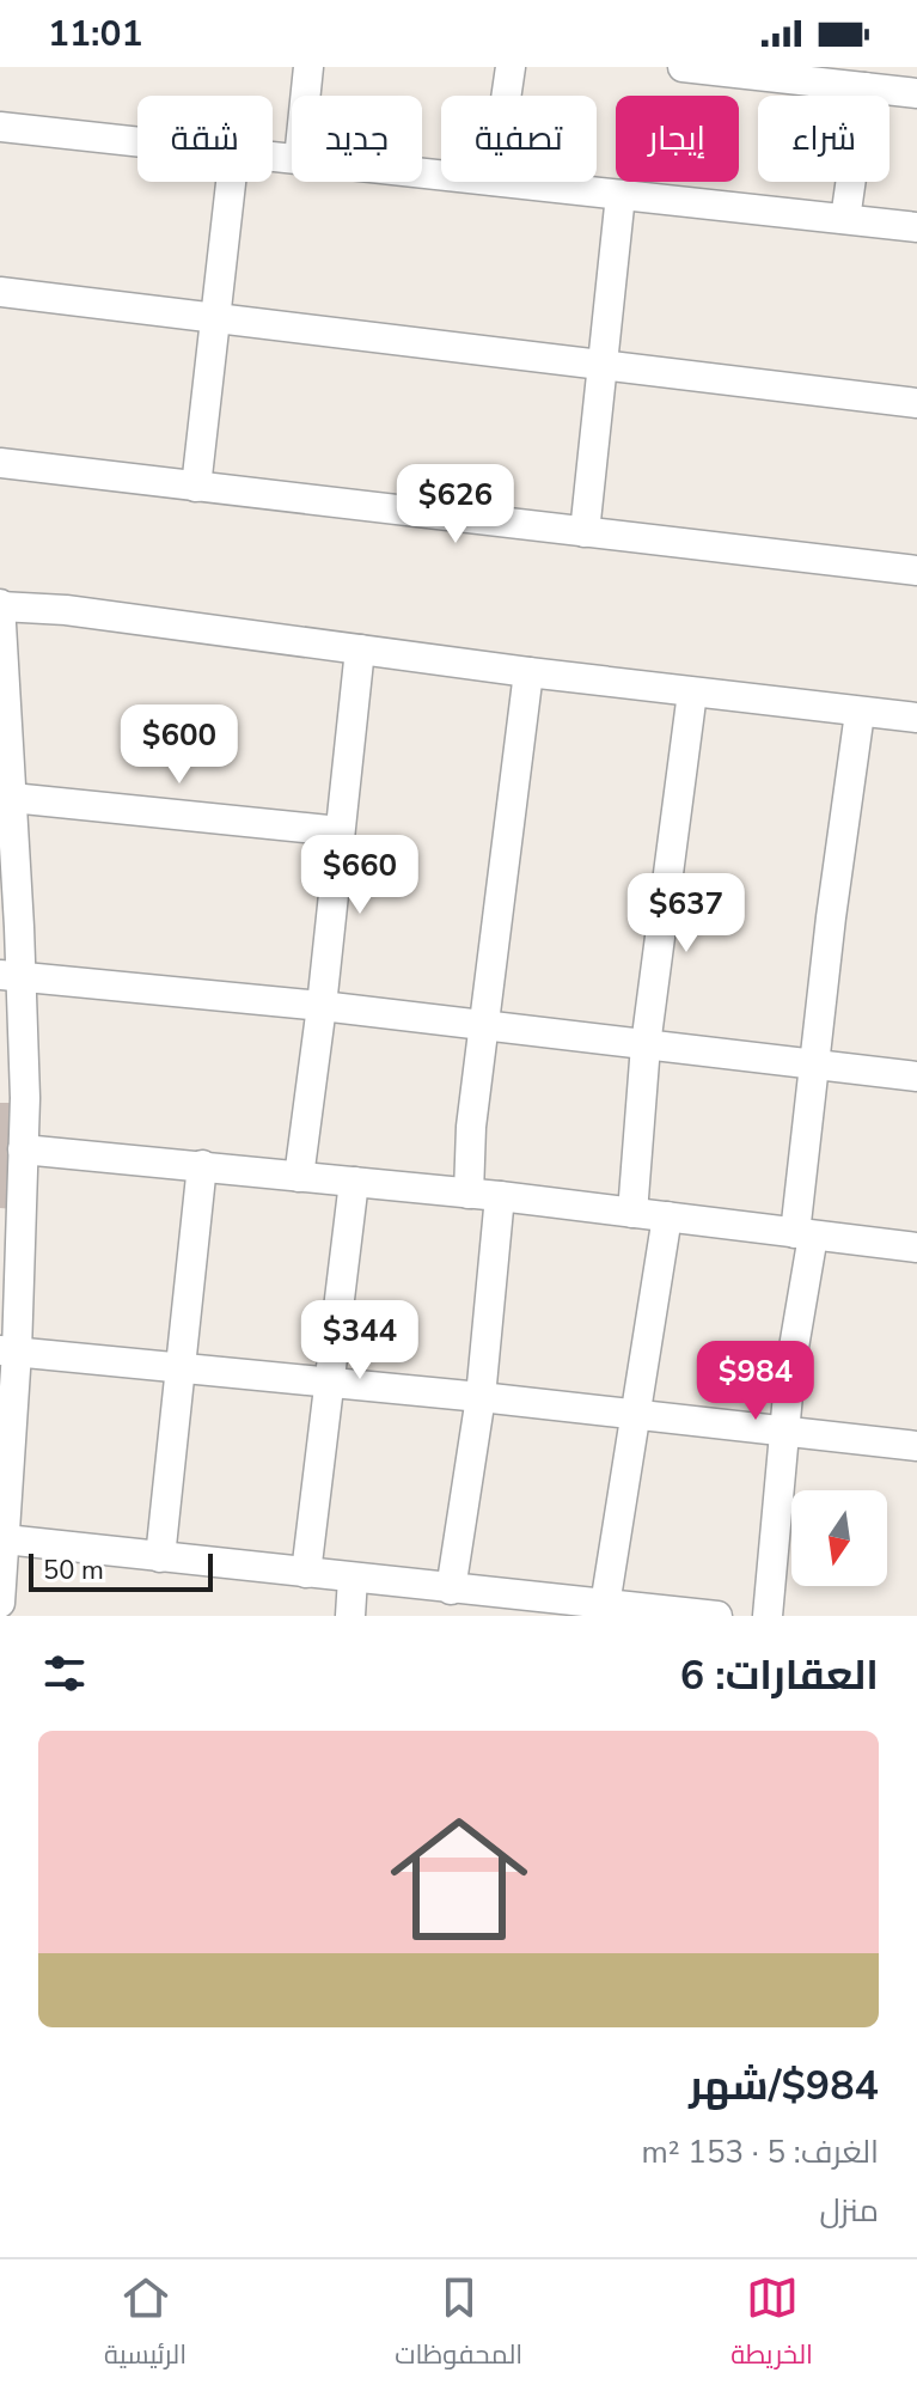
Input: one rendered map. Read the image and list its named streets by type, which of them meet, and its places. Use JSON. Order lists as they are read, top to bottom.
{
  "scale_bar": "50 m",
  "north": "bottom",
  "page": {
    "status": "11:01",
    "chip": [
      "شراء",
      "إيجار",
      "تصفية",
      "جديد",
      "شقة"
    ],
    "price": [
      "$626",
      "$600",
      "$660",
      "$637",
      "$344",
      "$984"
    ],
    "scale": "50 m",
    "heading": "العقارات: 6",
    "list": [
      {
        "name": "$984/شهر",
        "note": "الغرف: 5 · 153 m² · منزل"
      }
    ],
    "tabs": ["الخريطة", "المحفوظات", "الرئيسية"]
  }
}
